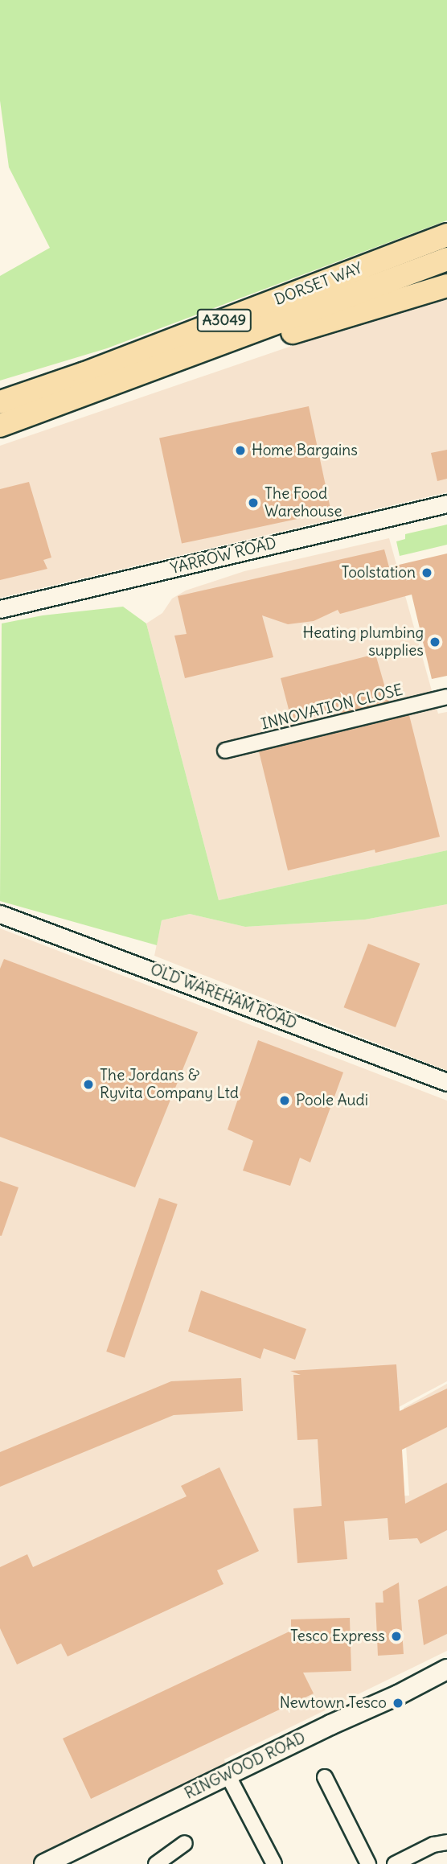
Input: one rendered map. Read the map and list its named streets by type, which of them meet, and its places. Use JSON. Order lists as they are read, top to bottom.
{
  "streets": {
    "highway": ["DORSET WAY", "A3049"],
    "main road": ["RINGWOOD ROAD"],
    "street": ["YARROW ROAD", "INNOVATION CLOSE", "OLD WAREHAM ROAD"]
  },
  "places": [
    "Home Bargains",
    "The Food Warehouse",
    "Toolstation",
    "Heating plumbing supplies",
    "The Jordans & Ryvita Company Ltd",
    "Poole Audi",
    "Tesco Express",
    "Newtown Tesco"
  ]
}
